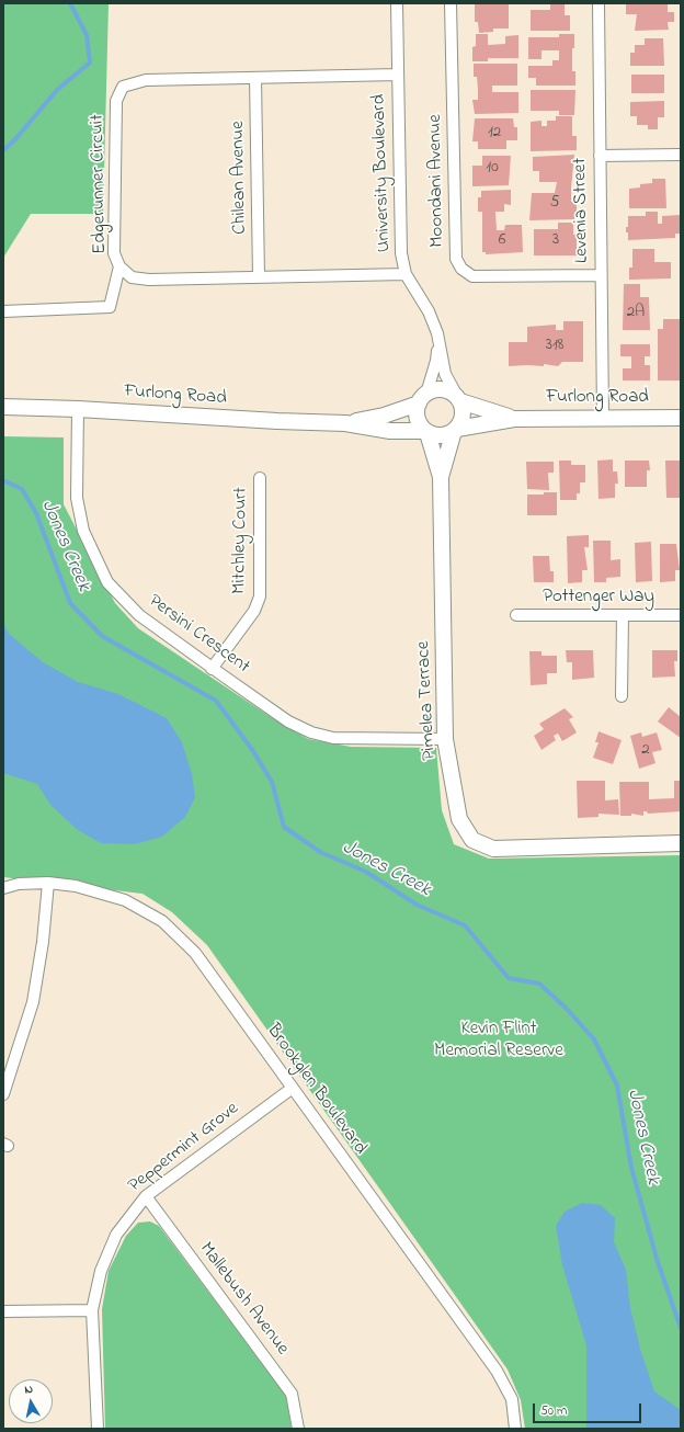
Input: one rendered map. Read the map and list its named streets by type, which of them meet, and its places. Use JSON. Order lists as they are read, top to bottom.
{
  "streets": {
    "main road": ["Furlong Road", "Pimelea Terrace"],
    "street": [
      "University Boulevard",
      "Chilean Avenue",
      "Moondani Avenue",
      "Edgerunner Circuit",
      "Levenia Street",
      "Mitchley Court",
      "Pottenger Way",
      "Persini Crescent",
      "Brookglen Boulevard",
      "Peppermint Grove",
      "Mallebush Avenue"
    ]
  },
  "crossings": [
    ["University Boulevard", "Edgerunner Circuit"],
    ["University Boulevard", "Furlong Road"],
    ["University Boulevard", "Pimelea Terrace"],
    ["Chilean Avenue", "Edgerunner Circuit"],
    ["Moondani Avenue", "Levenia Street"],
    ["Levenia Street", "Furlong Road"],
    ["Furlong Road", "Persini Crescent"],
    ["Furlong Road", "Pimelea Terrace"],
    ["Mitchley Court", "Persini Crescent"],
    ["Persini Crescent", "Pimelea Terrace"],
    ["Brookglen Boulevard", "Peppermint Grove"],
    ["Peppermint Grove", "Mallebush Avenue"]
  ],
  "water": ["Jones Creek"],
  "parks": ["Kevin Flint Memorial Reserve"],
  "house_numbers": [
    "12",
    "10",
    "5",
    "6",
    "3",
    "2A",
    "318",
    "2"
  ],
  "scale_bar": "50 m",
  "north": "top"
}
